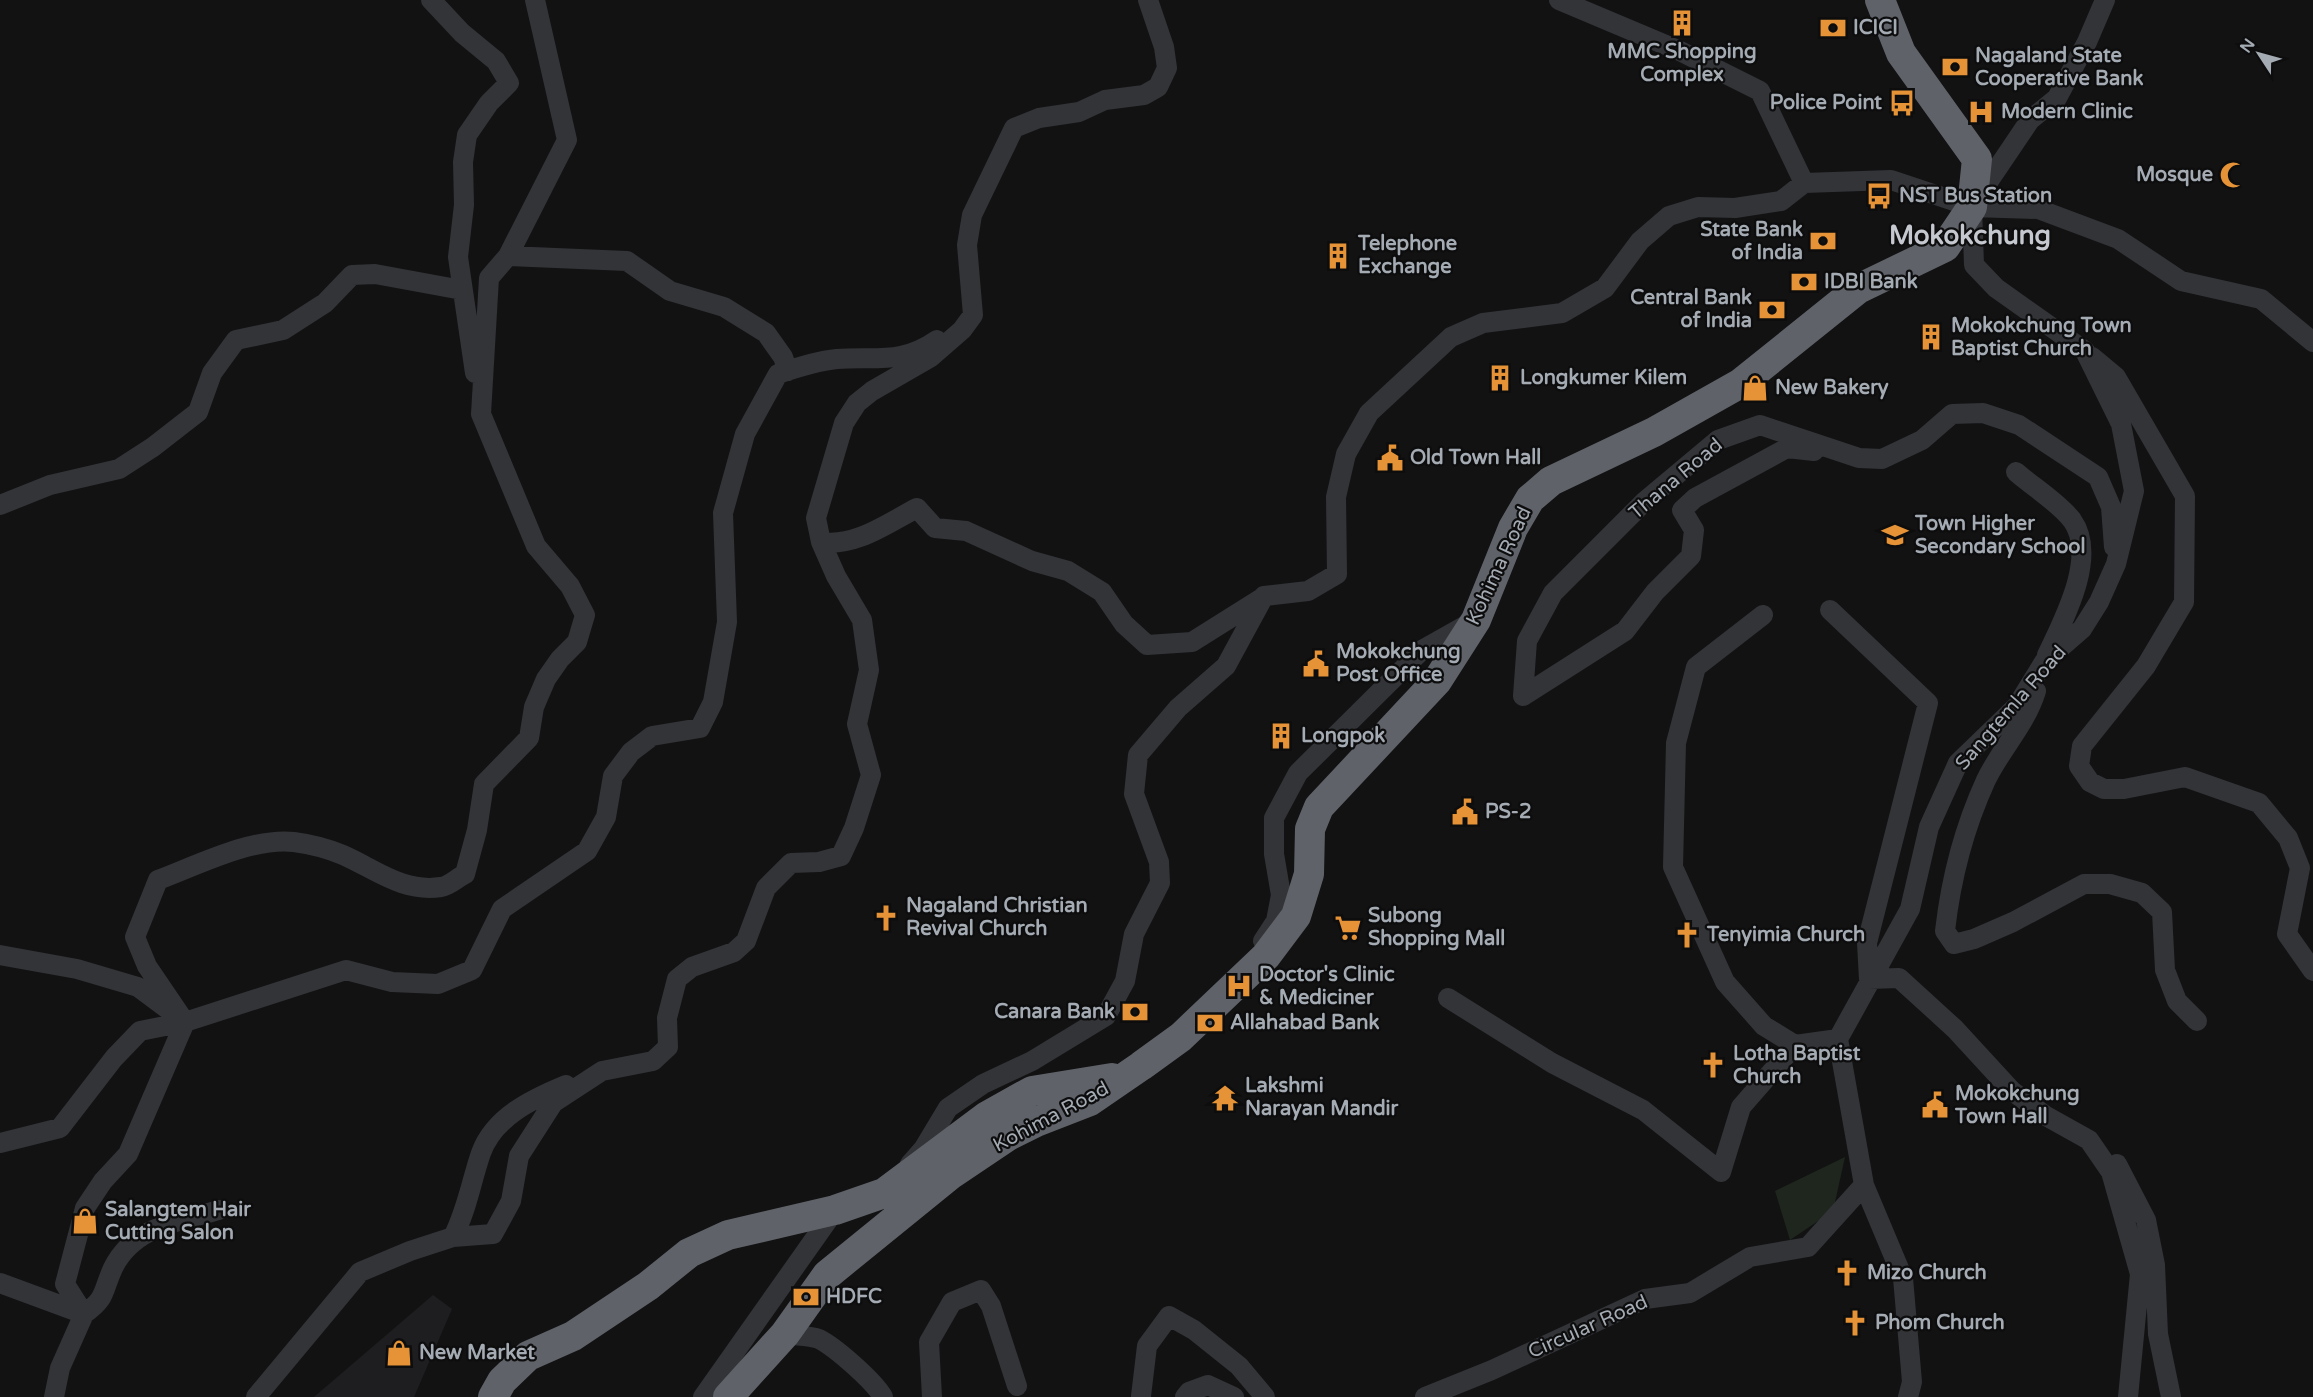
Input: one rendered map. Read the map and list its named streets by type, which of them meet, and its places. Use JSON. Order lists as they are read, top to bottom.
{
  "streets": {
    "highway": ["Kohima Road"],
    "street": ["Thana Road", "Sangtemla Road", "Circular Road"]
  },
  "crossings": [
    ["Thana Road", "Sangtemla Road"],
    ["Kohima Road", "Sangtemla Road"]
  ],
  "districts": ["Mokokchung"],
  "places": {
    "building": [
      "MMC Shopping Complex",
      "Telephone Exchange",
      "Mokokchung Town Baptist Church",
      "Longkumer Kilem",
      "Longpok"
    ],
    "bank": [
      "ICICI",
      "Nagaland State Cooperative Bank",
      "State Bank of India",
      "IDBI Bank",
      "Central Bank of India",
      "Canara Bank",
      "Allahabad Bank",
      "HDFC"
    ],
    "bus stop": ["Police Point", "NST Bus Station"],
    "hospital": ["Modern Clinic", "Doctor's Clinic & Mediciner"],
    "mosque": ["Mosque"],
    "shop": ["New Bakery", "Salangtem Hair Cutting Salon", "New Market"],
    "public building": [
      "Old Town Hall",
      "Mokokchung Post Office",
      "PS-2",
      "Mokokchung Town Hall"
    ],
    "school or university": ["Town Higher Secondary School"],
    "church": [
      "Nagaland Christian Revival Church",
      "Tenyimia Church",
      "Lotha Baptist Church",
      "Mizo Church",
      "Phom Church"
    ],
    "supermarket": ["Subong Shopping Mall"],
    "temple": ["Lakshmi Narayan Mandir"]
  },
  "north": "top left"
}
